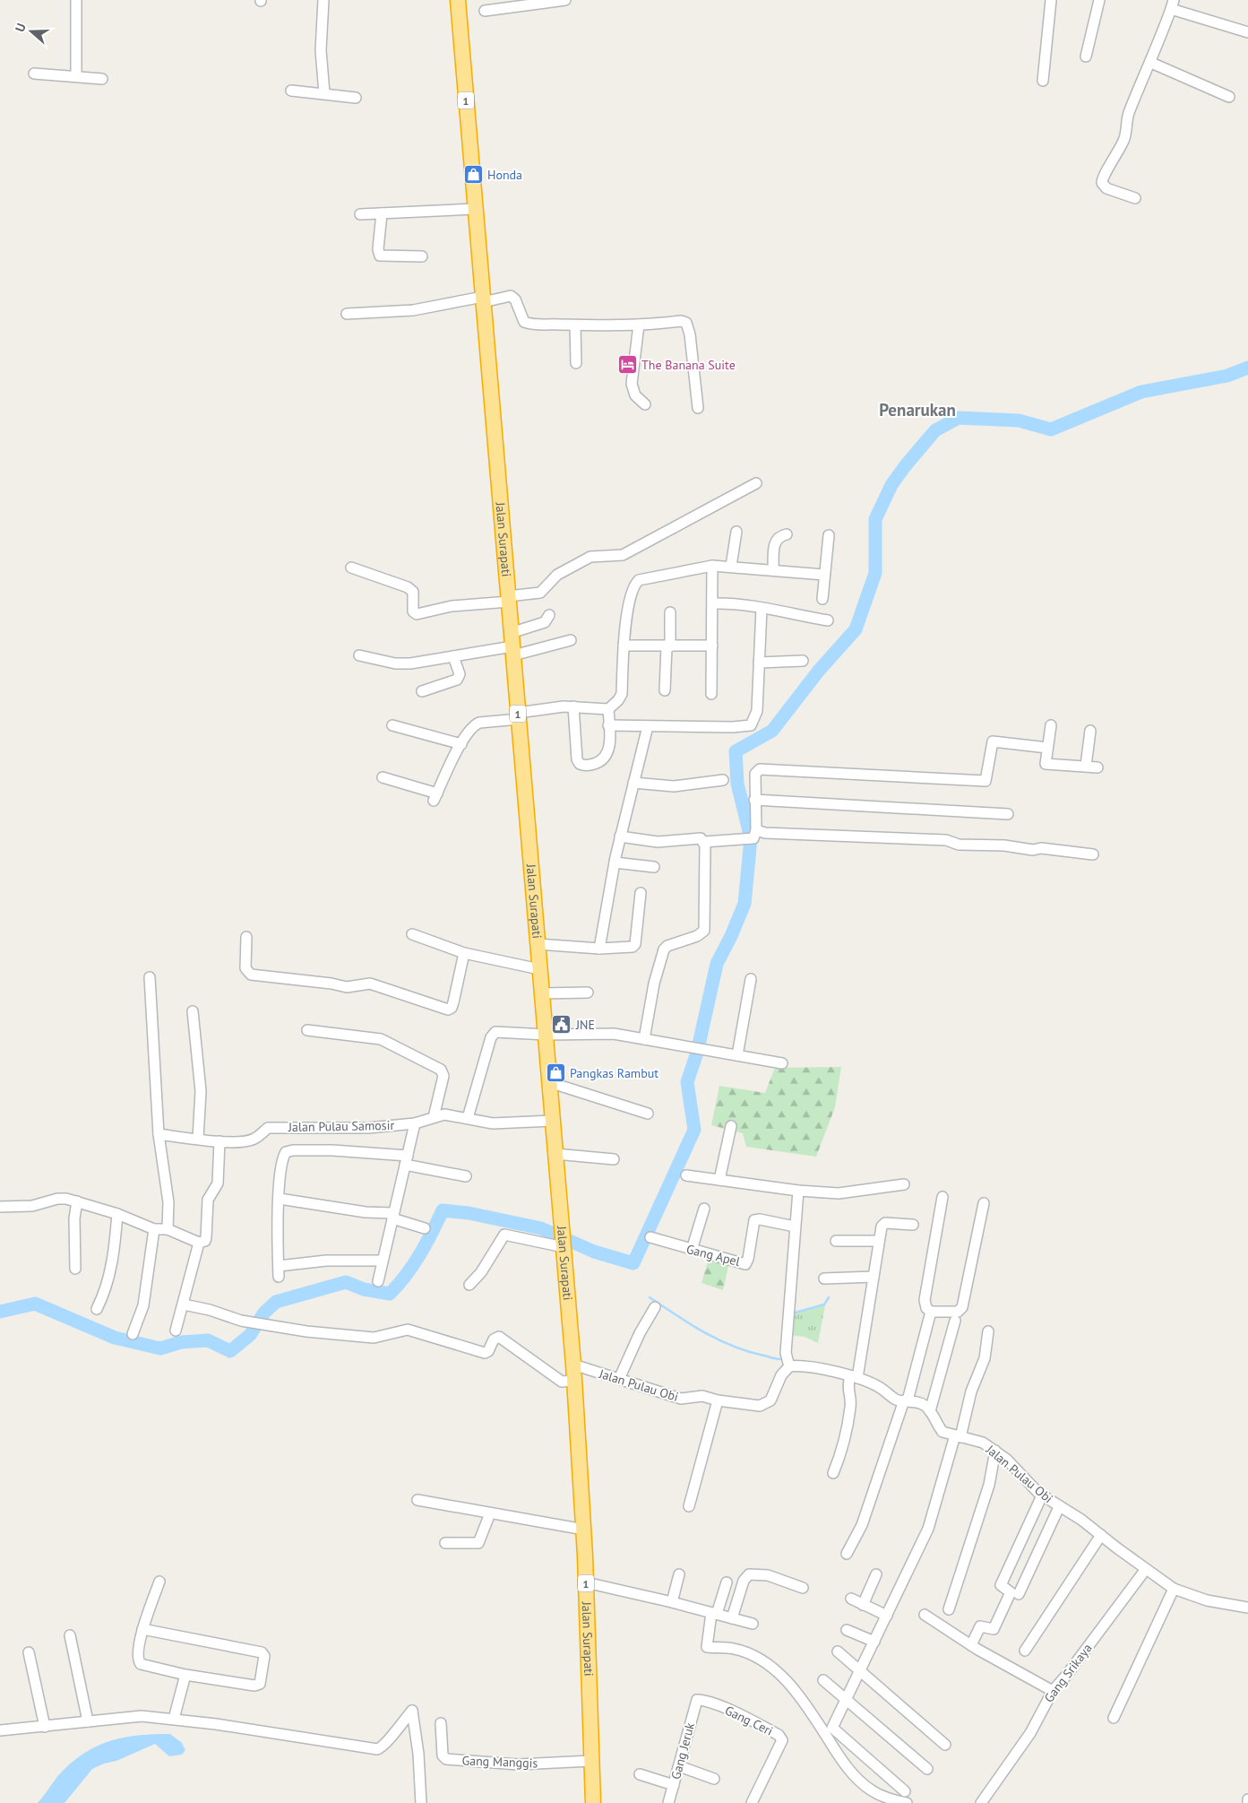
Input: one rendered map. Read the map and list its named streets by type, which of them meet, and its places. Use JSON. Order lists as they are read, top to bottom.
{
  "streets": {
    "highway": ["1", "Jalan Surapati"],
    "street": [
      "Jalan Pulau Samosir",
      "Gang Apel",
      "Jalan Pulau Obi",
      "Gang Srikaya",
      "Gang Ceri",
      "Gang Jeruk",
      "Gang Manggis"
    ]
  },
  "crossings": [
    ["Jalan Surapati", "Jalan Pulau Samosir"],
    ["Jalan Surapati", "Jalan Pulau Obi"],
    ["Jalan Surapati", "Gang Manggis"],
    ["Jalan Pulau Obi", "Gang Srikaya"],
    ["Gang Ceri", "Gang Jeruk"]
  ],
  "districts": ["Penarukan"],
  "places": {
    "shop": ["Honda", "Pangkas Rambut"],
    "hotel": ["The Banana Suite"],
    "public building": ["JNE"]
  },
  "north": "left"
}
